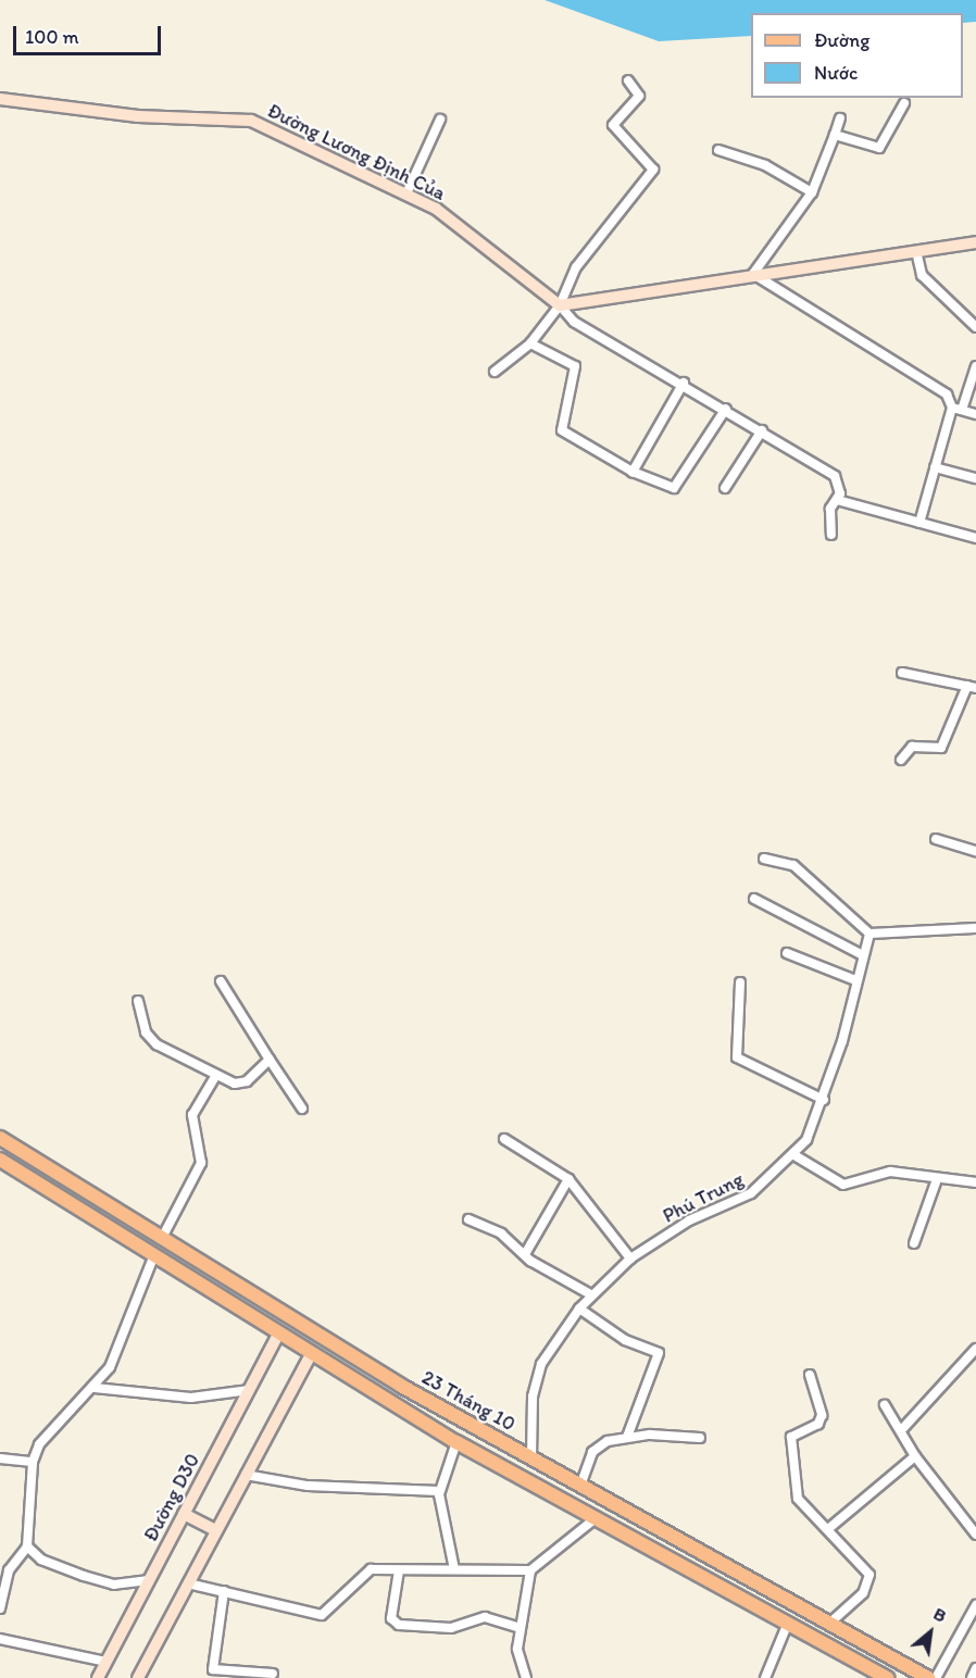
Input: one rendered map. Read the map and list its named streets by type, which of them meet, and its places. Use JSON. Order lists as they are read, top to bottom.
{
  "streets": {
    "main road": ["23 Tháng 10"],
    "street": ["Đường Lương Định Của", "Phú Trung", "Đường D30"]
  },
  "crossings": [
    ["Phú Trung", "23 Tháng 10"],
    ["23 Tháng 10", "Đường D30"]
  ],
  "legend": ["Đường", "Nước"],
  "scale_bar": "100 m",
  "north": "top right"
}
